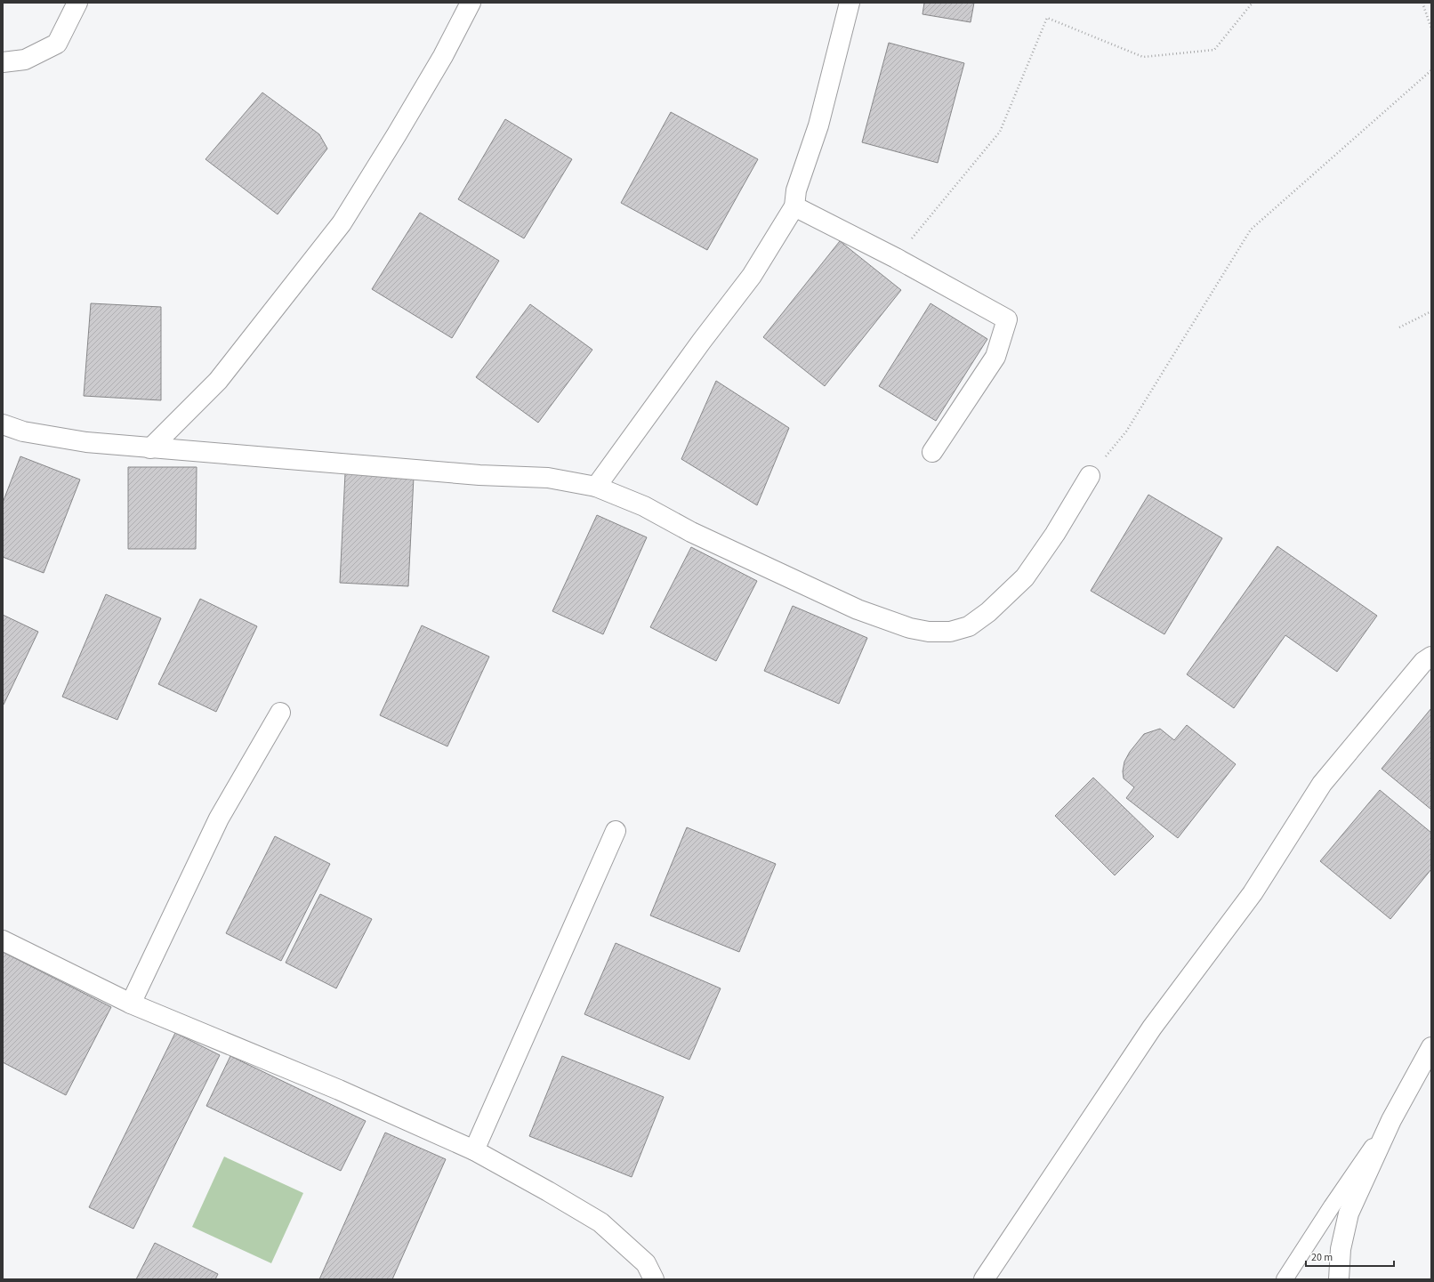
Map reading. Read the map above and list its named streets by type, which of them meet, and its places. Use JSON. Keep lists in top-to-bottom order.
{
  "scale_bar": "20 m"
}
